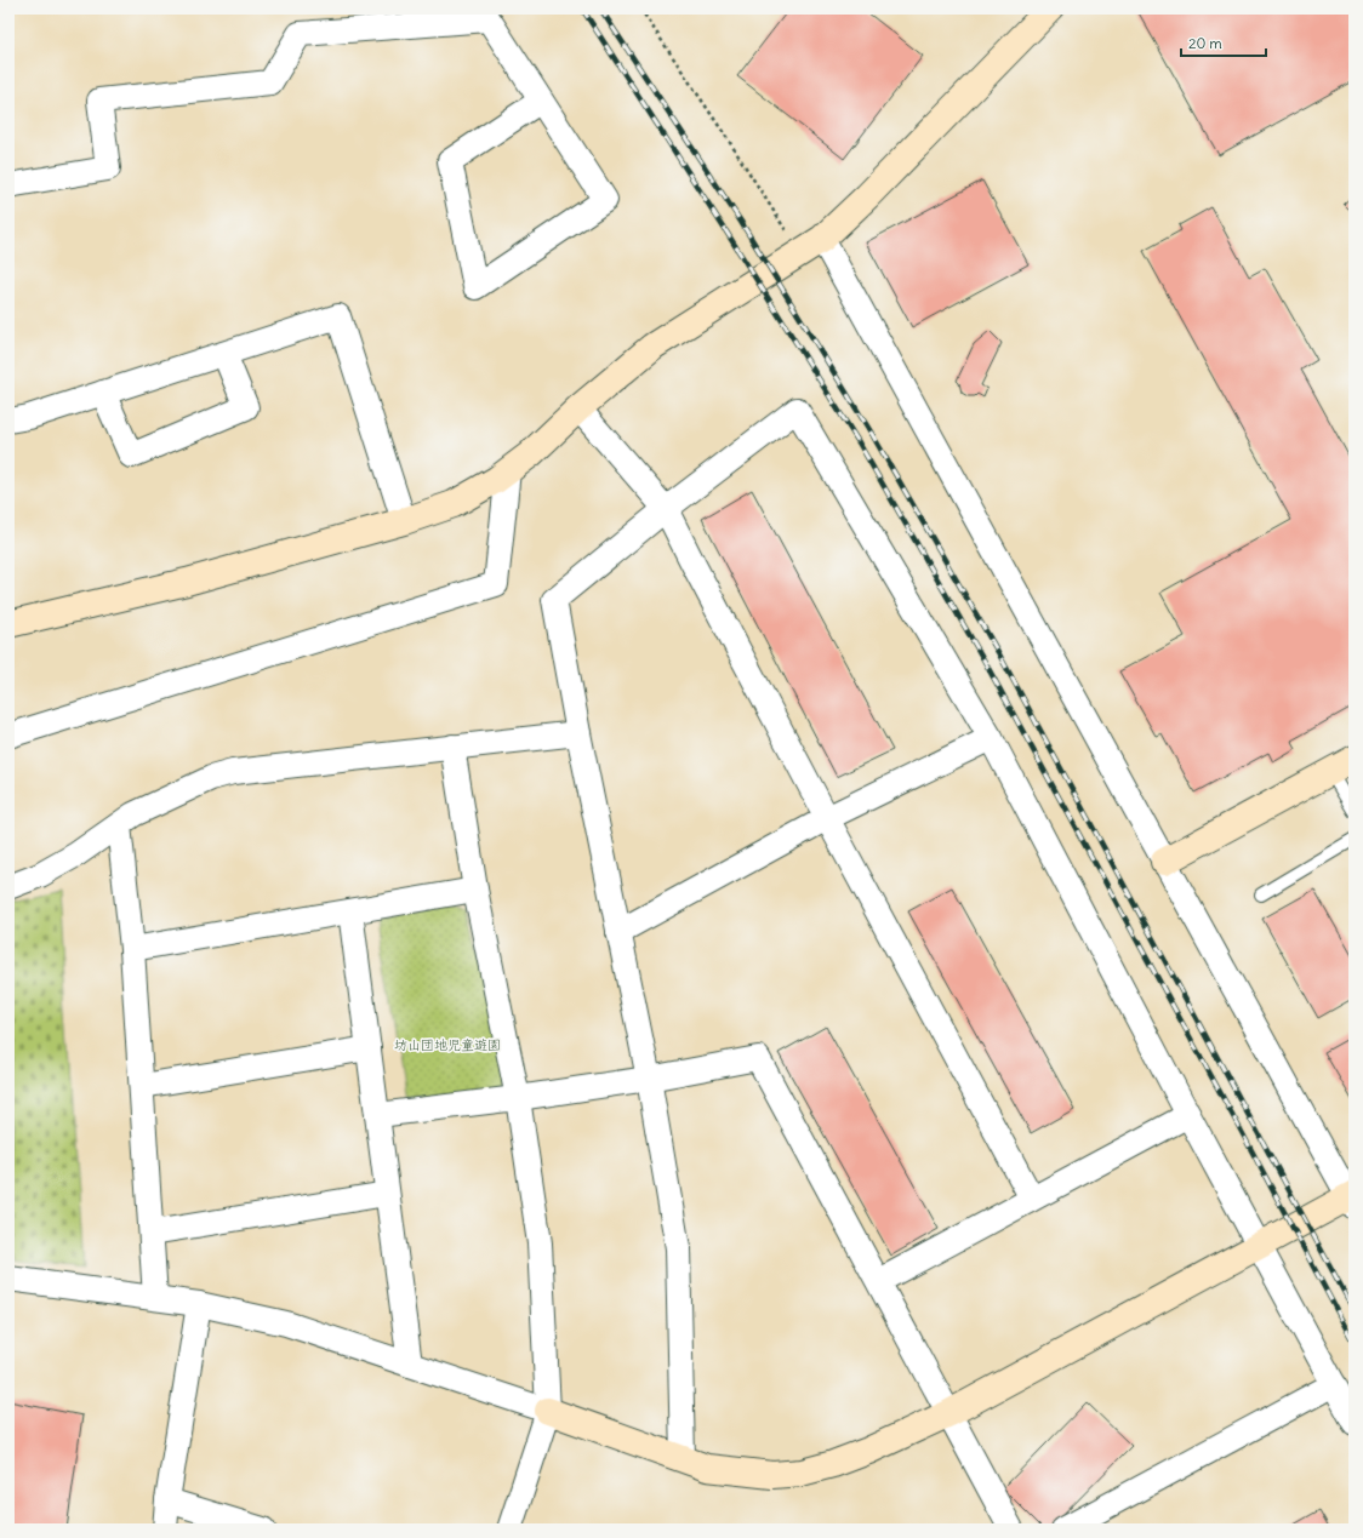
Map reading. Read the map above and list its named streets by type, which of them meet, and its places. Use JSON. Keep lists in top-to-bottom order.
{
  "parks": ["坊山団地児童遊園"],
  "scale_bar": "20 m"
}
